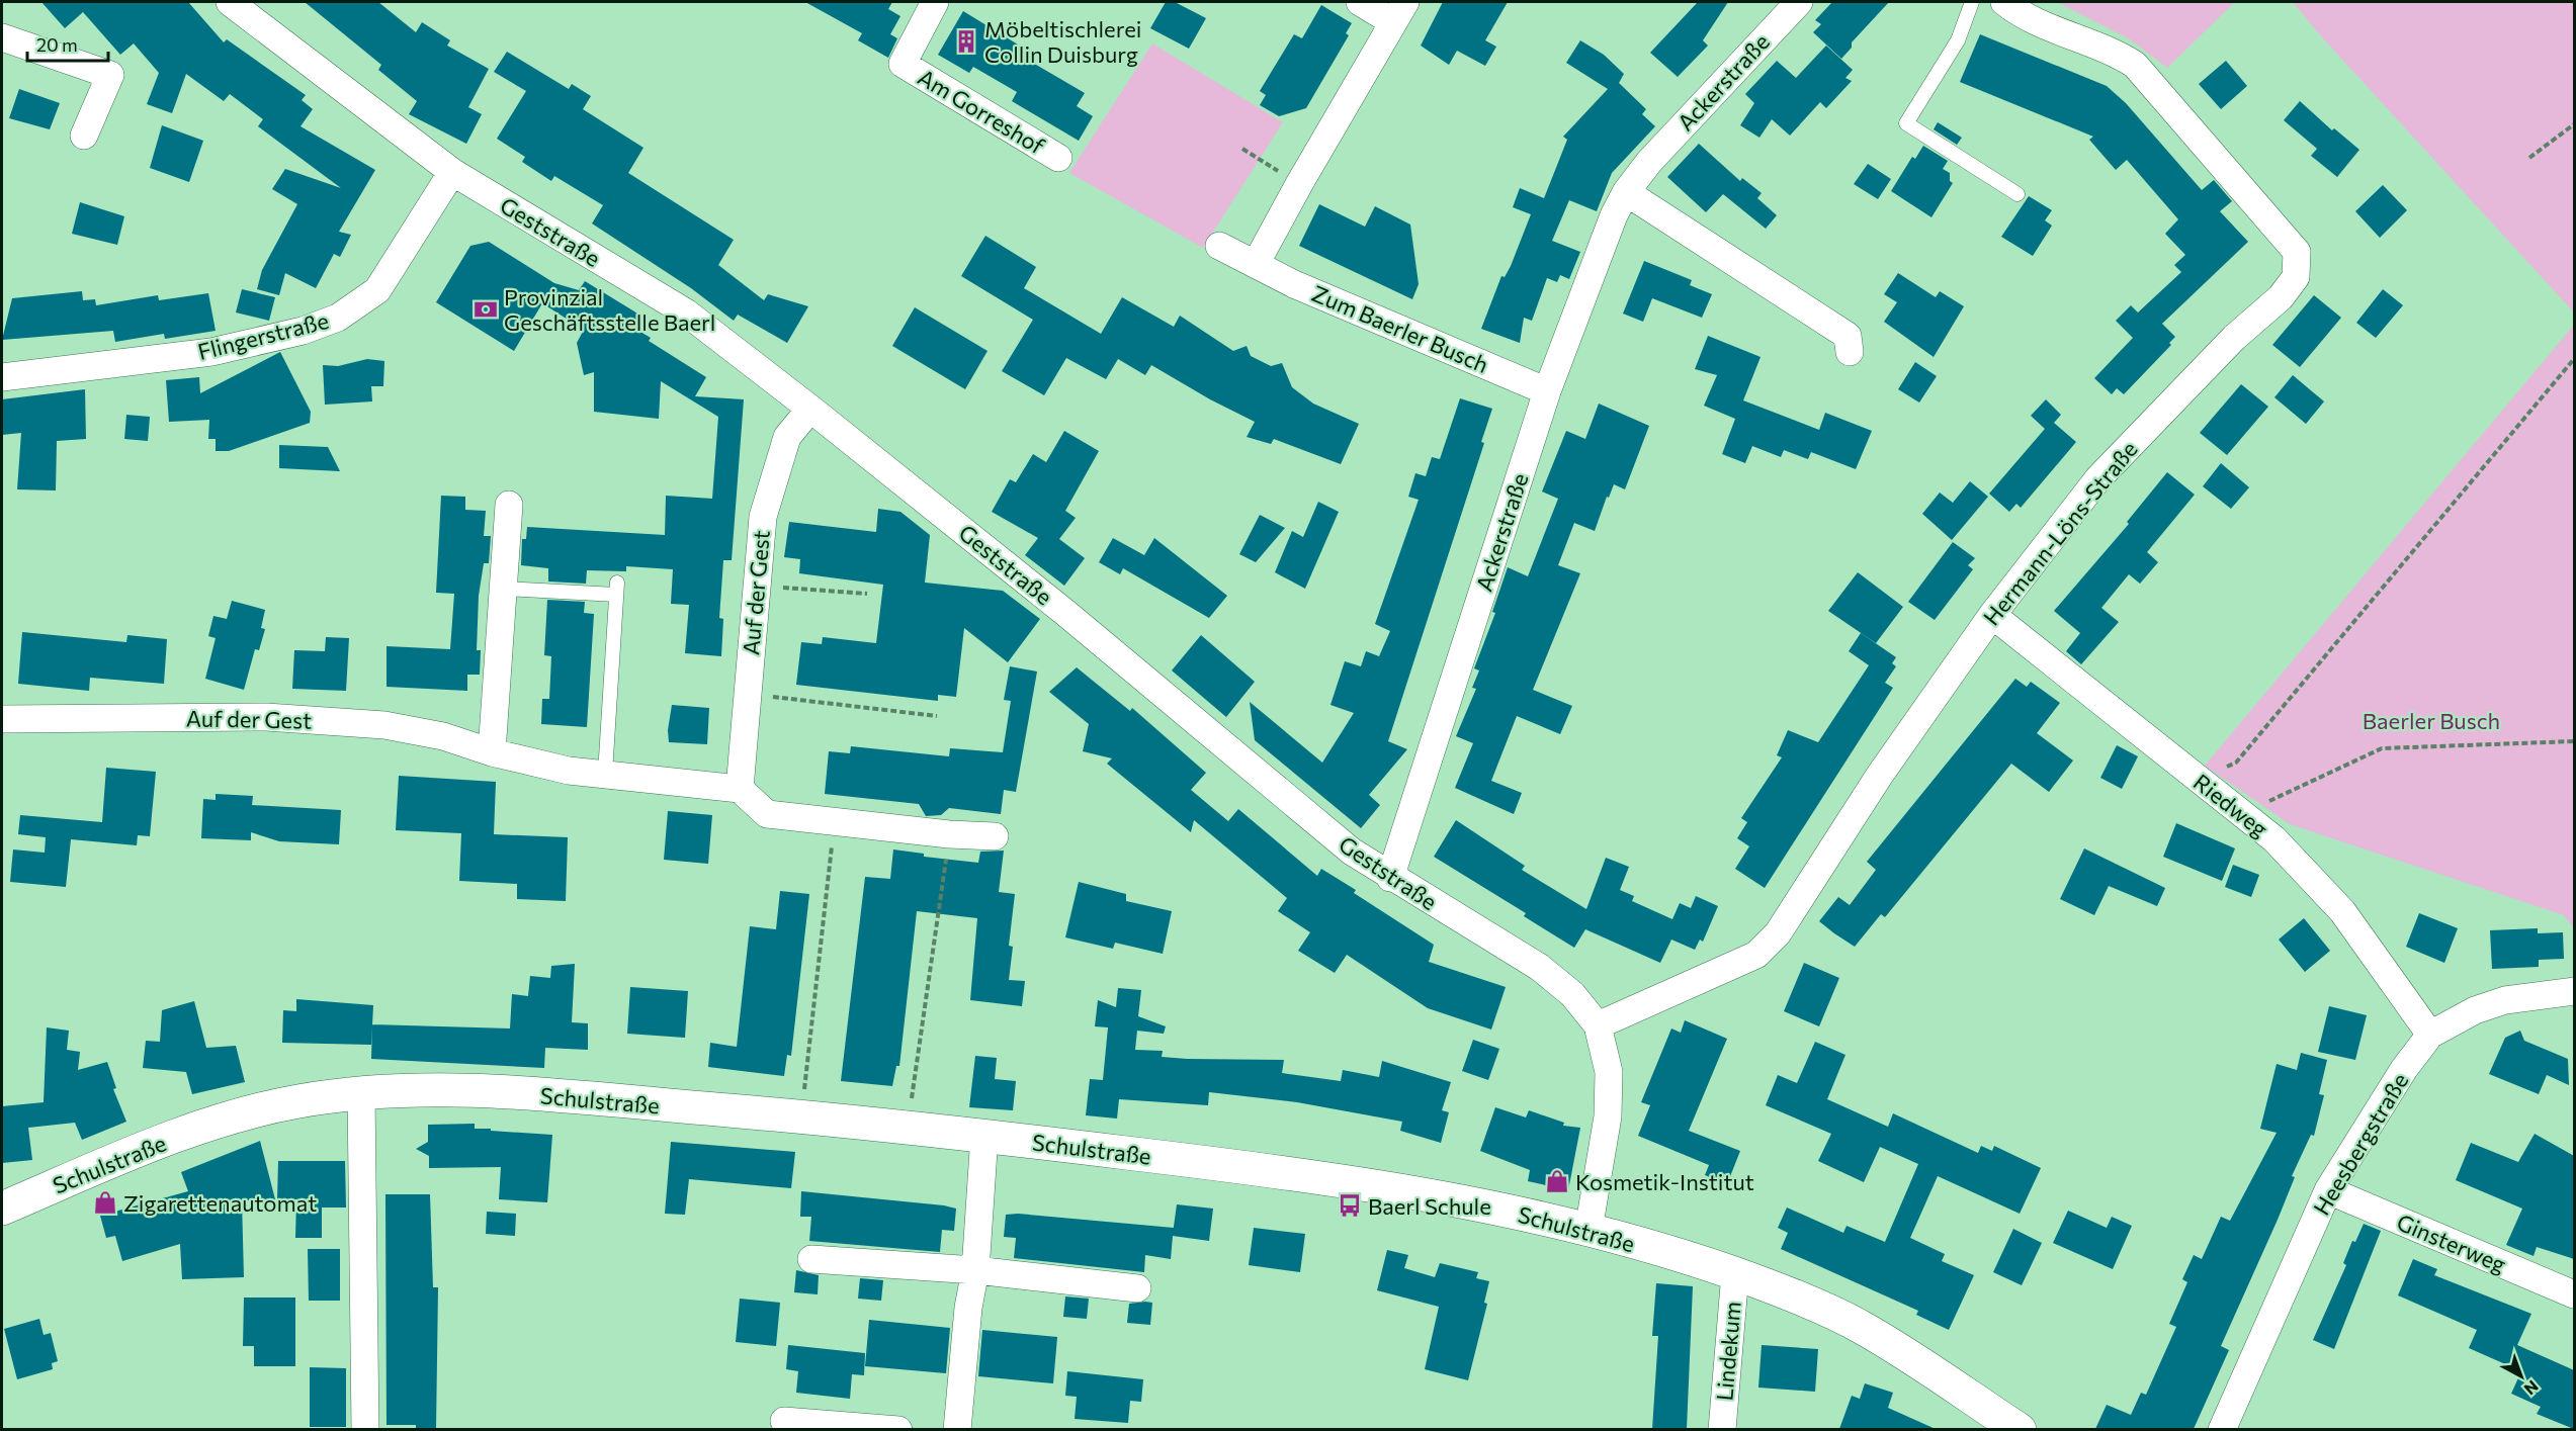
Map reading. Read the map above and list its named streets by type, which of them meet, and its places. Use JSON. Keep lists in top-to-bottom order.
{
  "streets": {
    "street": [
      "Ackerstraße",
      "Am Gorreshof",
      "Geststraße",
      "Zum Baerler Busch",
      "Flingerstraße",
      "Hermann-Löns-Straße",
      "Auf der Gest",
      "Riedweg",
      "Schulstraße",
      "Heesbergstraße",
      "Ginsterweg",
      "Lindekum"
    ]
  },
  "crossings": [
    ["Ackerstraße", "Geststraße"],
    ["Ackerstraße", "Zum Baerler Busch"],
    ["Geststraße", "Flingerstraße"],
    ["Geststraße", "Hermann-Löns-Straße"],
    ["Geststraße", "Auf der Gest"],
    ["Geststraße", "Schulstraße"],
    ["Hermann-Löns-Straße", "Riedweg"],
    ["Riedweg", "Heesbergstraße"],
    ["Schulstraße", "Lindekum"],
    ["Heesbergstraße", "Ginsterweg"]
  ],
  "parks": ["Baerler Busch"],
  "places": {
    "building": ["Möbeltischlerei Collin Duisburg"],
    "bank": ["Provinzial Geschäftsstelle Baerl"],
    "shop": ["Kosmetik-Institut", "Zigarettenautomat"],
    "bus stop": ["Baerl Schule"]
  },
  "scale_bar": "20 m",
  "north": "bottom right"
}
